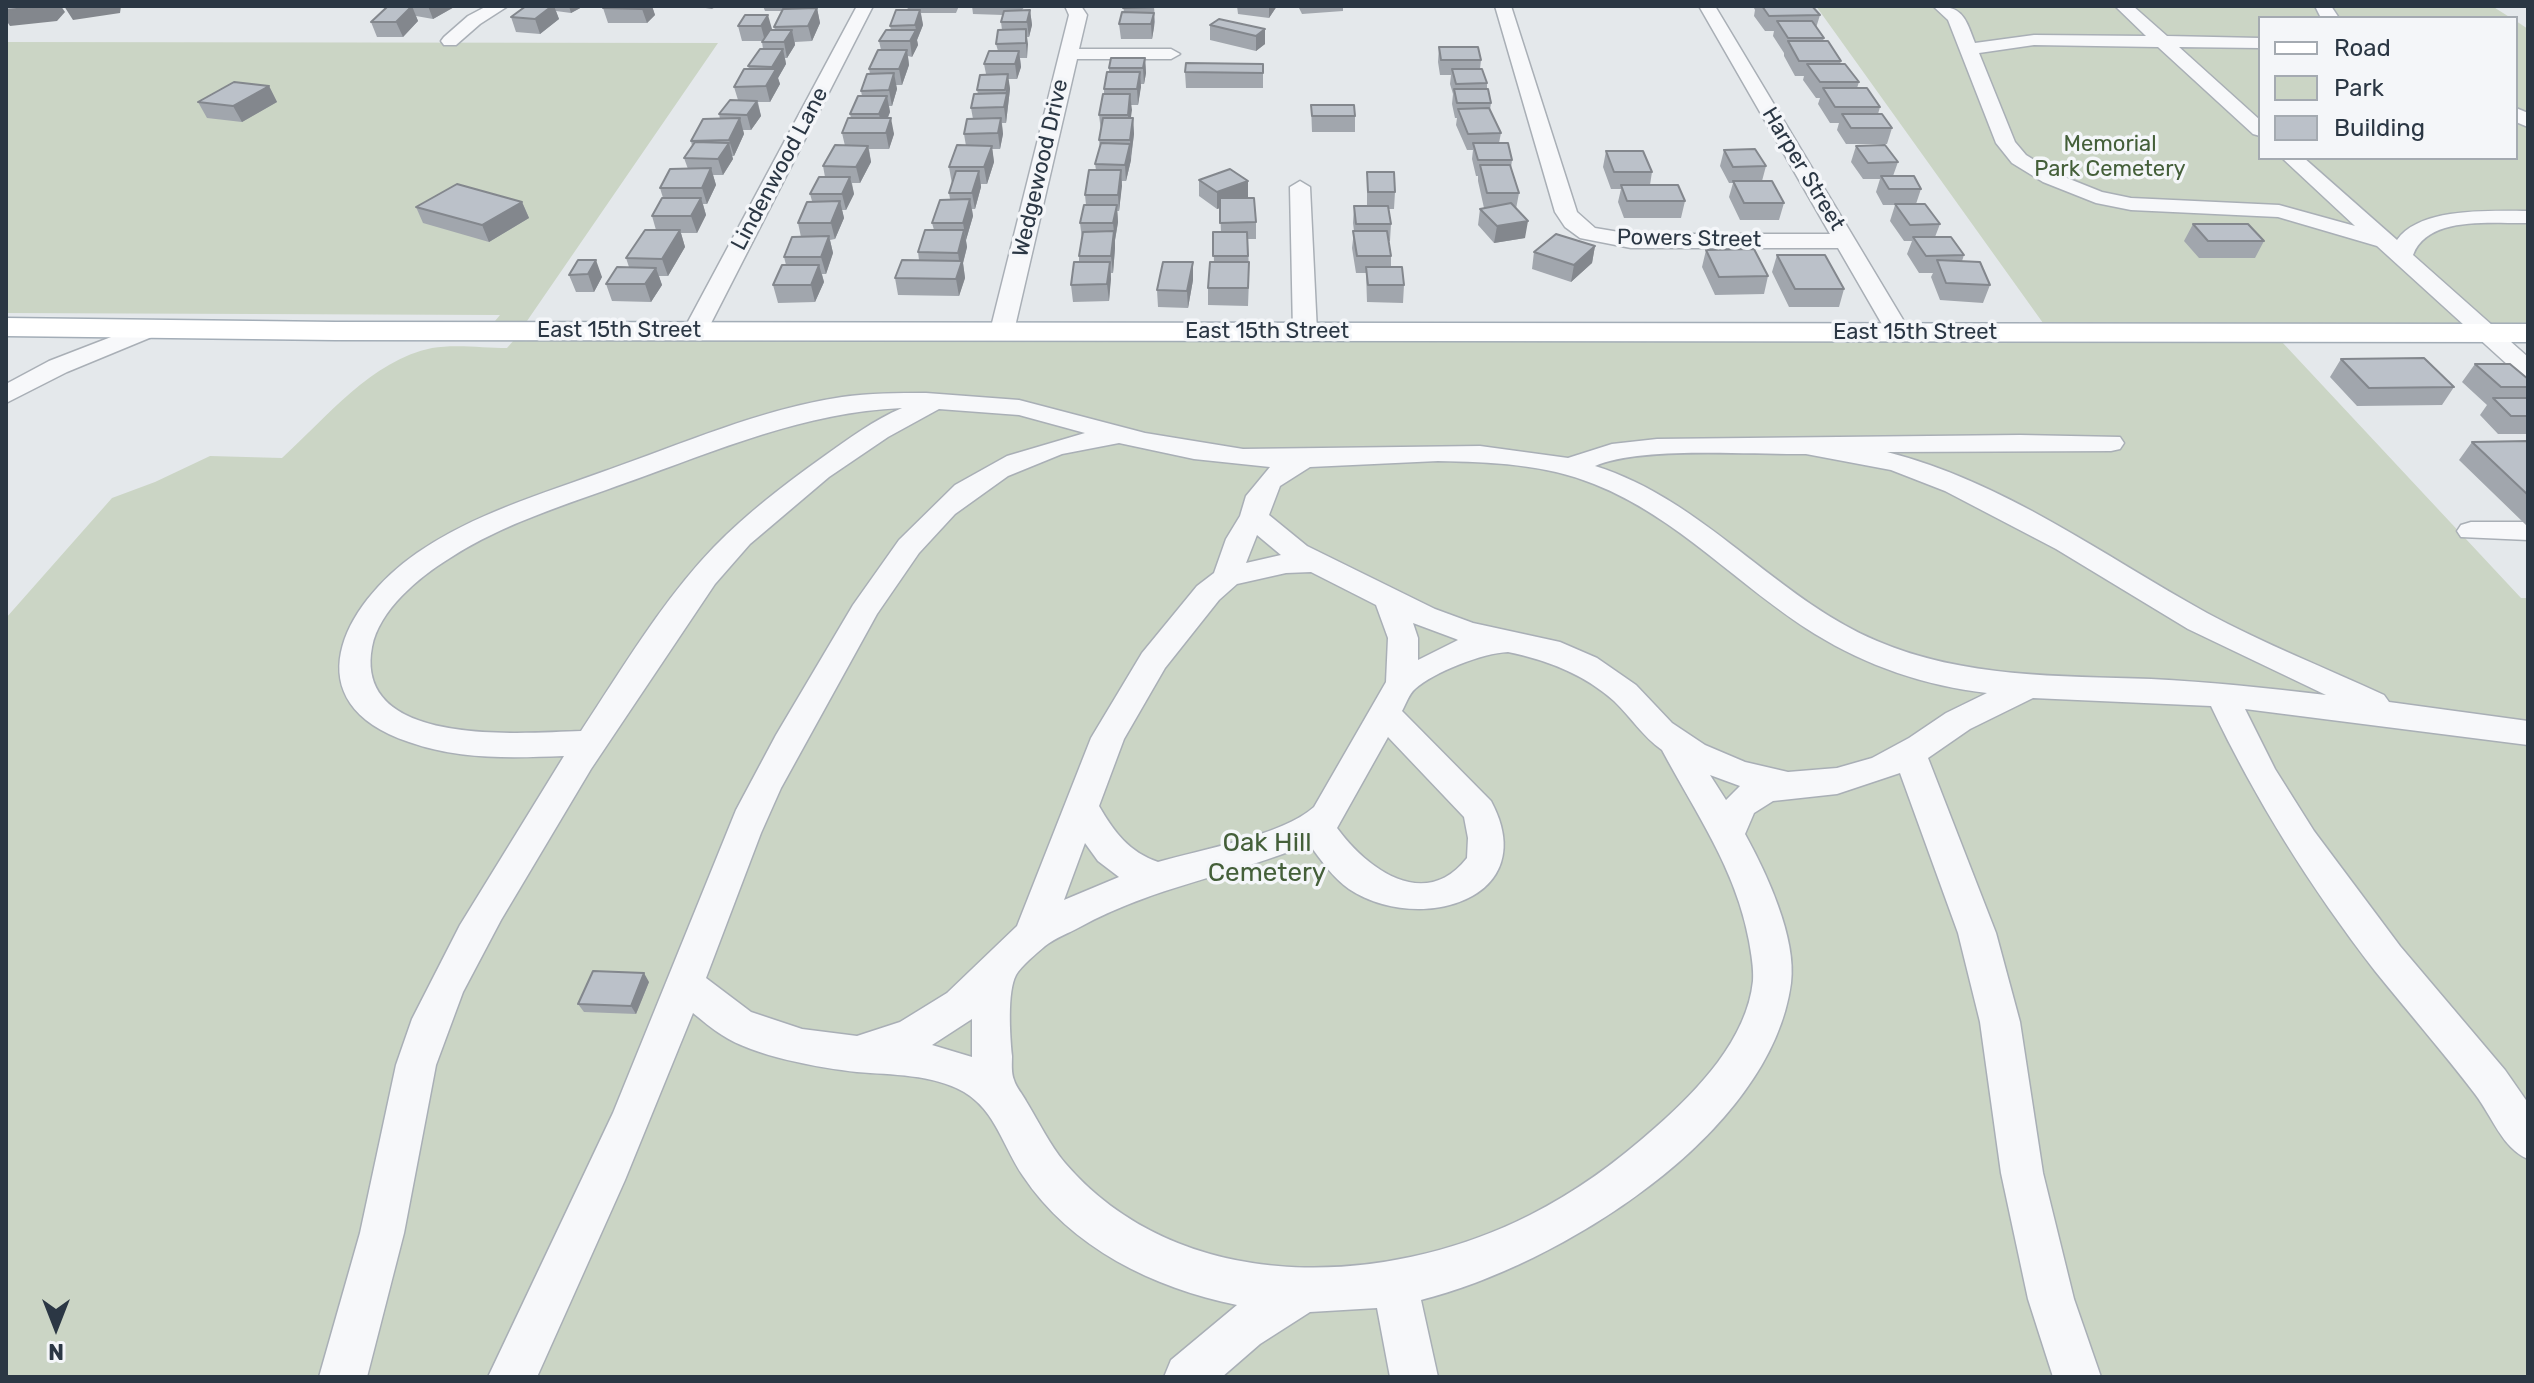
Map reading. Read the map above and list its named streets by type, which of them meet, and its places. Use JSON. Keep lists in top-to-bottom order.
{
  "streets": {
    "main road": ["East 15th Street"],
    "street": [
      "Wedgewood Drive",
      "Lindenwood Lane",
      "Harper Street",
      "Powers Street"
    ]
  },
  "crossings": [
    ["Wedgewood Drive", "East 15th Street"],
    ["Lindenwood Lane", "East 15th Street"],
    ["Harper Street", "Powers Street"],
    ["Harper Street", "East 15th Street"]
  ],
  "parks": ["Memorial Park Cemetery", "Oak Hill Cemetery"],
  "legend": ["Road", "Park", "Building"],
  "north": "bottom"
}
